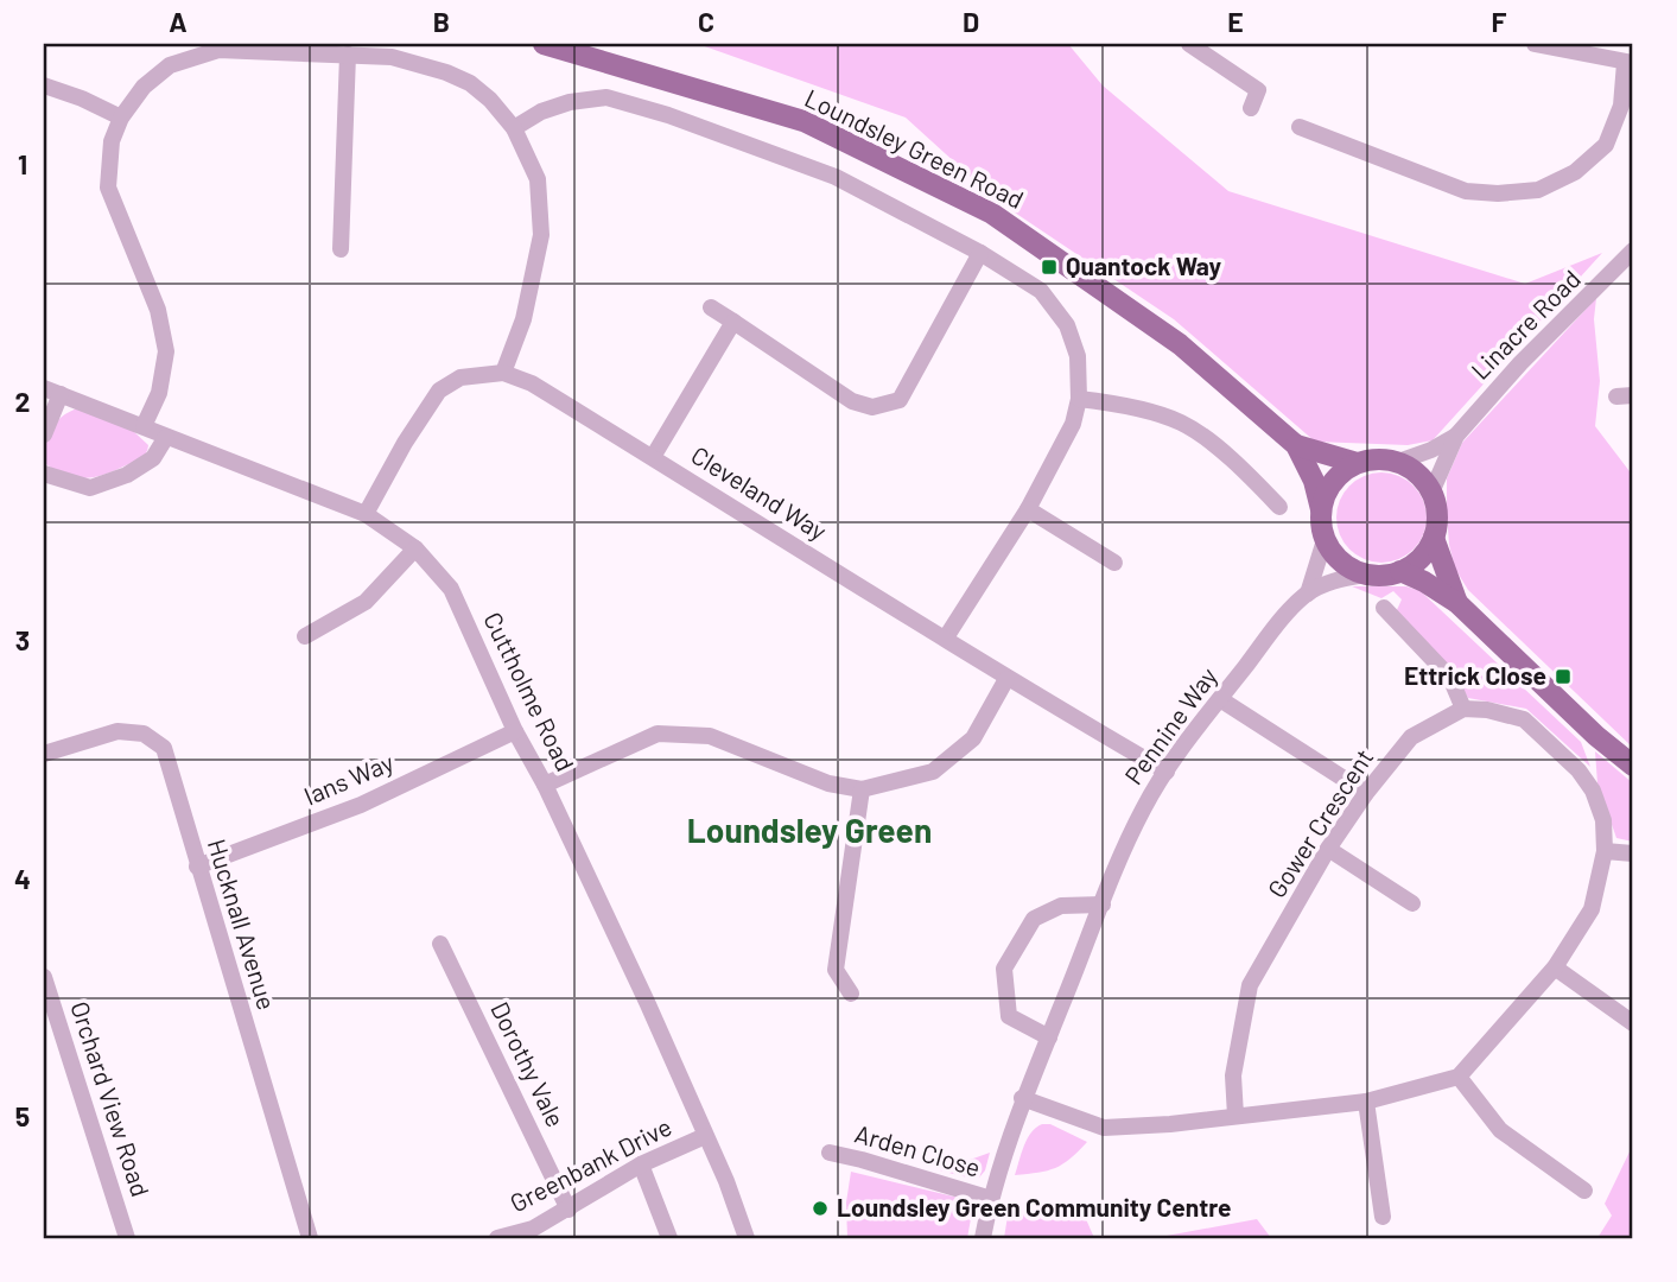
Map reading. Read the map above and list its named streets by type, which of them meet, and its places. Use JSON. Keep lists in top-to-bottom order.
{
  "streets": {
    "main road": ["Loundsley Green Road"],
    "street": [
      "Linacre Road",
      "Cleveland Way",
      "Cuttholme Road",
      "Pennine Way",
      "Ians Way",
      "Gower Crescent",
      "Hucknall Avenue",
      "Dorothy Vale",
      "Orchard View Road",
      "Arden Close",
      "Greenbank Drive"
    ]
  },
  "crossings": [
    ["Loundsley Green Road", "Linacre Road"],
    ["Loundsley Green Road", "Pennine Way"],
    ["Linacre Road", "Pennine Way"],
    ["Cleveland Way", "Pennine Way"],
    ["Cuttholme Road", "Ians Way"],
    ["Cuttholme Road", "Greenbank Drive"],
    ["Pennine Way", "Arden Close"],
    ["Ians Way", "Hucknall Avenue"],
    ["Dorothy Vale", "Greenbank Drive"]
  ],
  "districts": ["Loundsley Green"],
  "places": {
    "transit": ["Quantock Way", "Ettrick Close"],
    "other": ["Loundsley Green Community Centre"]
  },
  "grid": {
    "columns": [
      "A",
      "B",
      "C",
      "D",
      "E",
      "F"
    ],
    "rows": [
      "1",
      "2",
      "3",
      "4",
      "5"
    ]
  }
}
